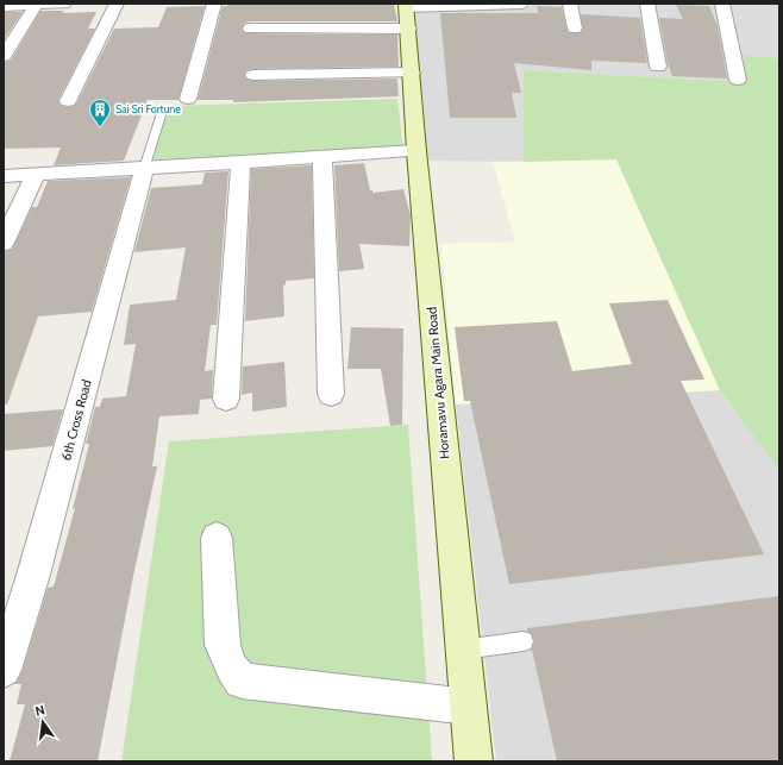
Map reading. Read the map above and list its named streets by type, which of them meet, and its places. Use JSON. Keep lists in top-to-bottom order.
{
  "streets": {
    "street": ["Horamavu Agara Main Road", "6th Cross Road"]
  },
  "places": {
    "building": ["Sai Sri Fortune"]
  },
  "north": "top"
}
